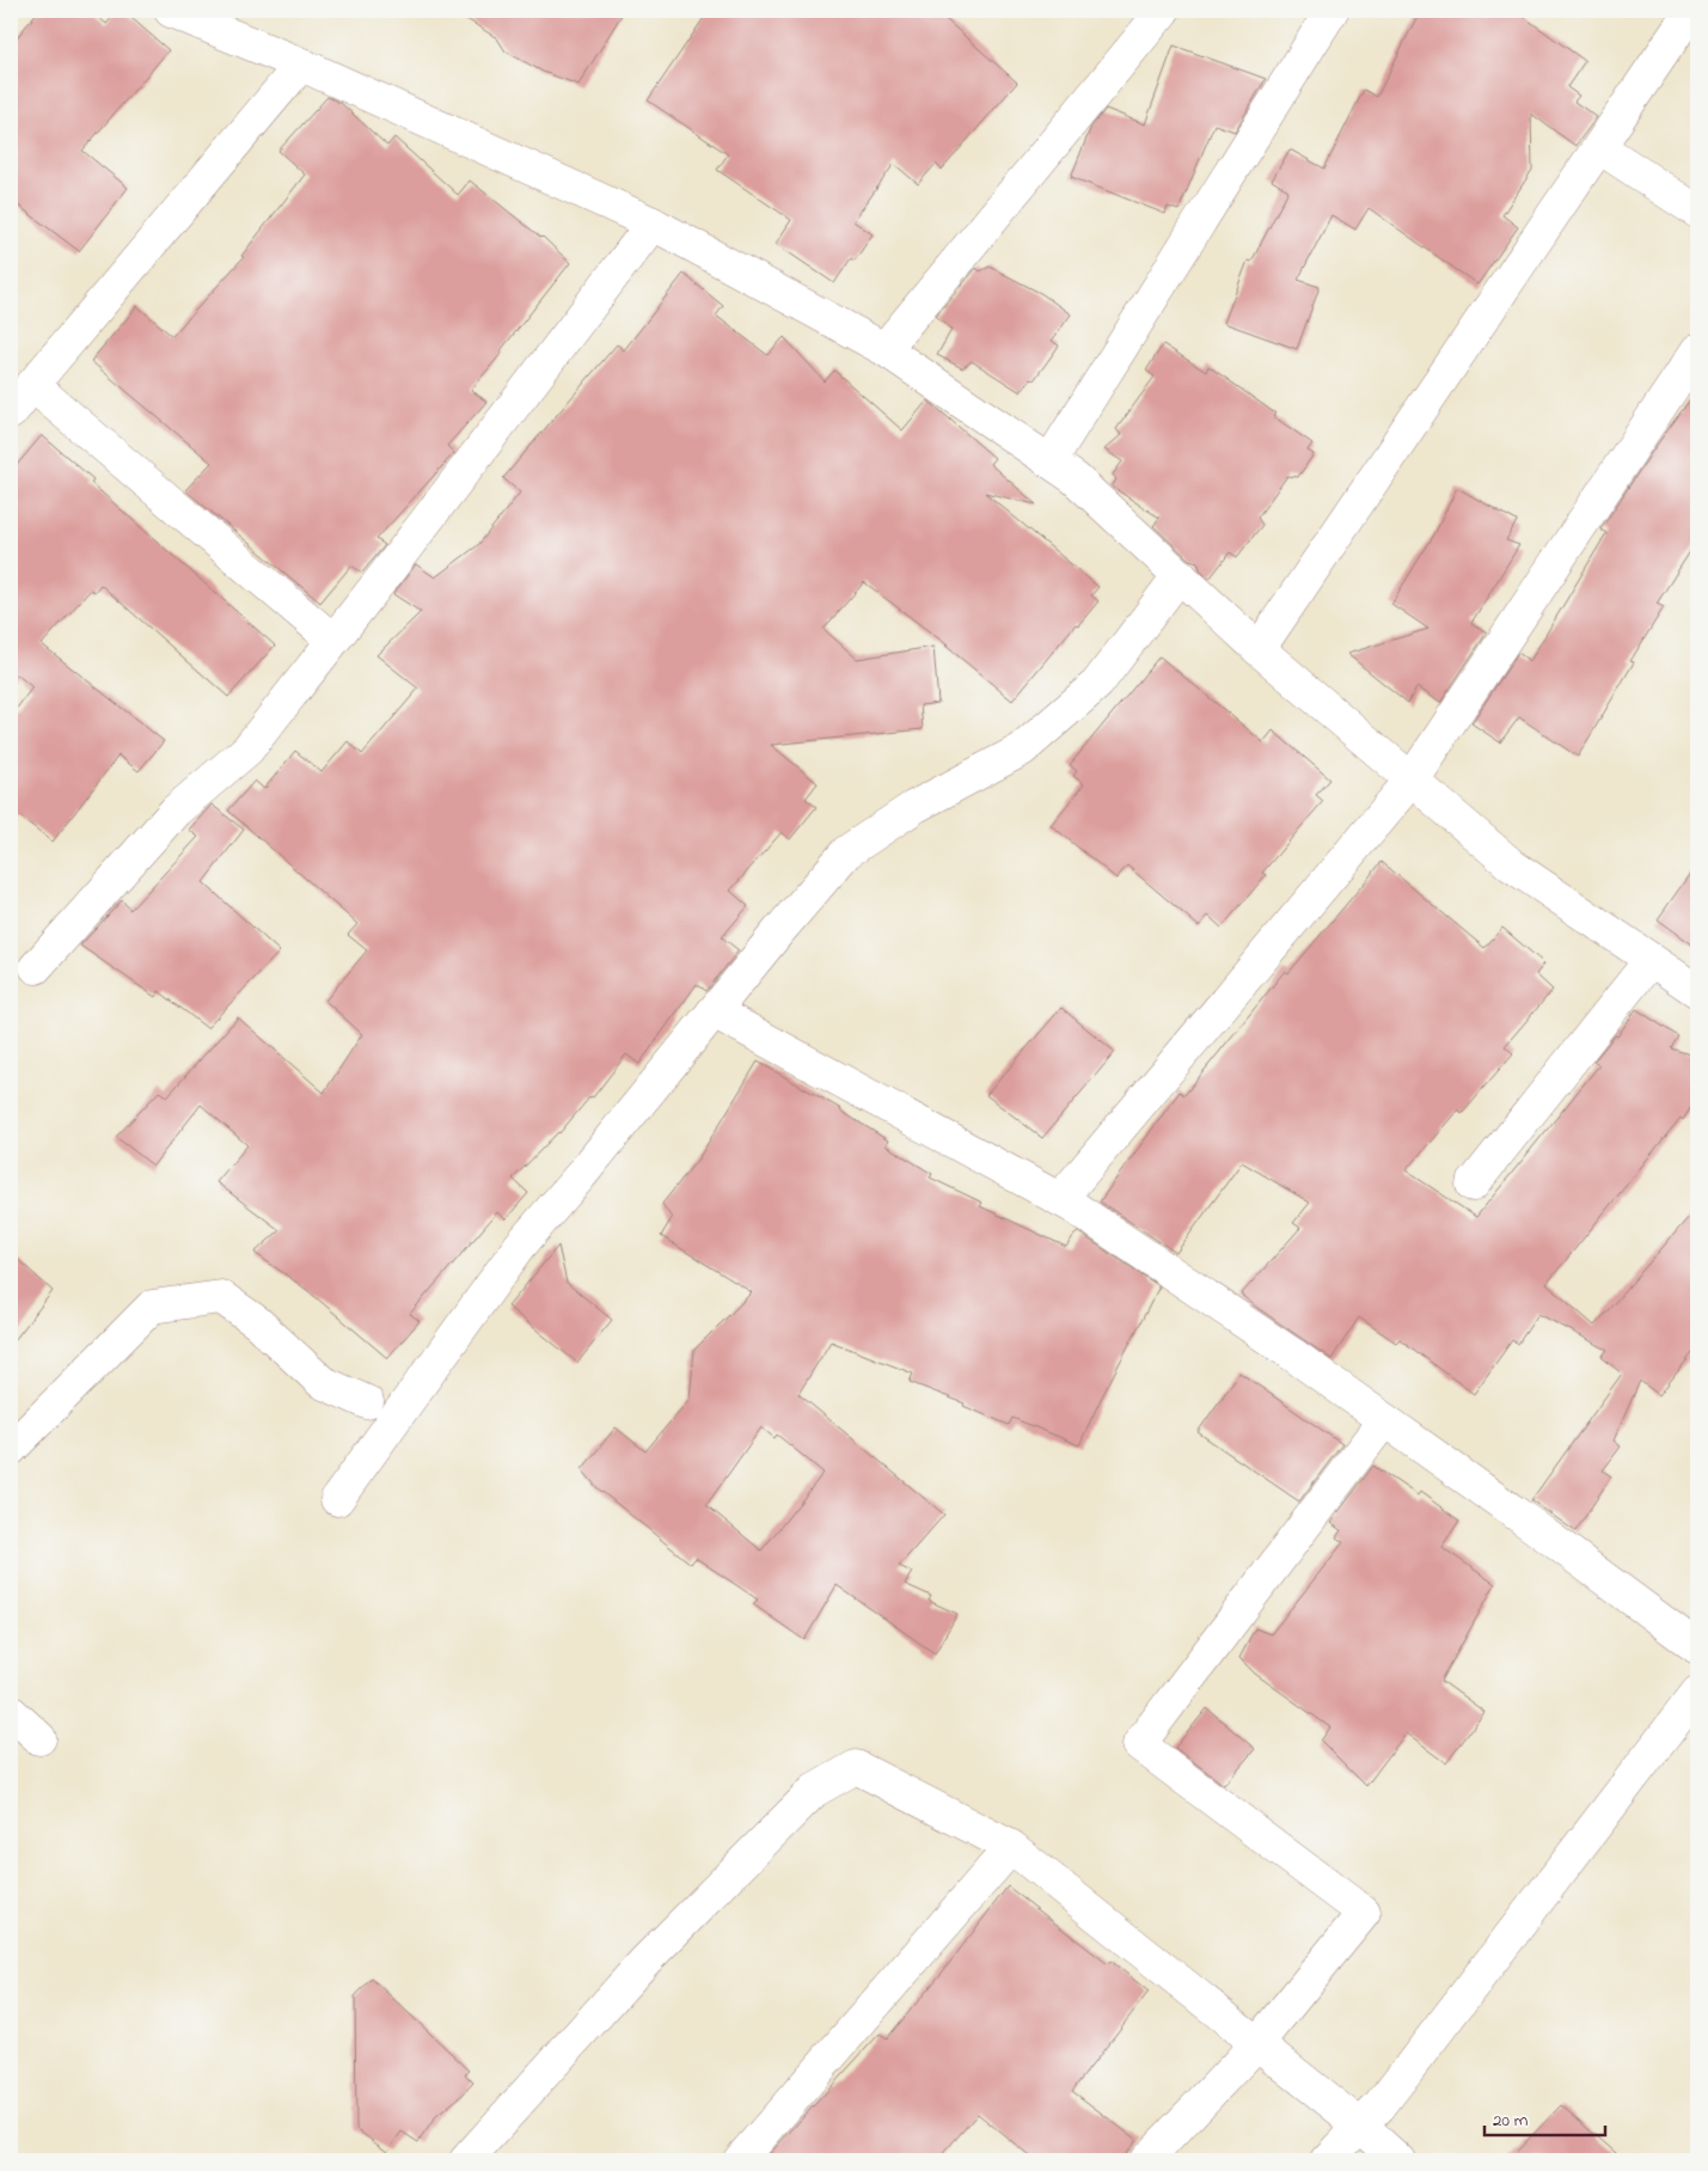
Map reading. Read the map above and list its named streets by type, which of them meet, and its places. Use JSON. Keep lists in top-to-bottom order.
{
  "scale_bar": "20 m"
}
